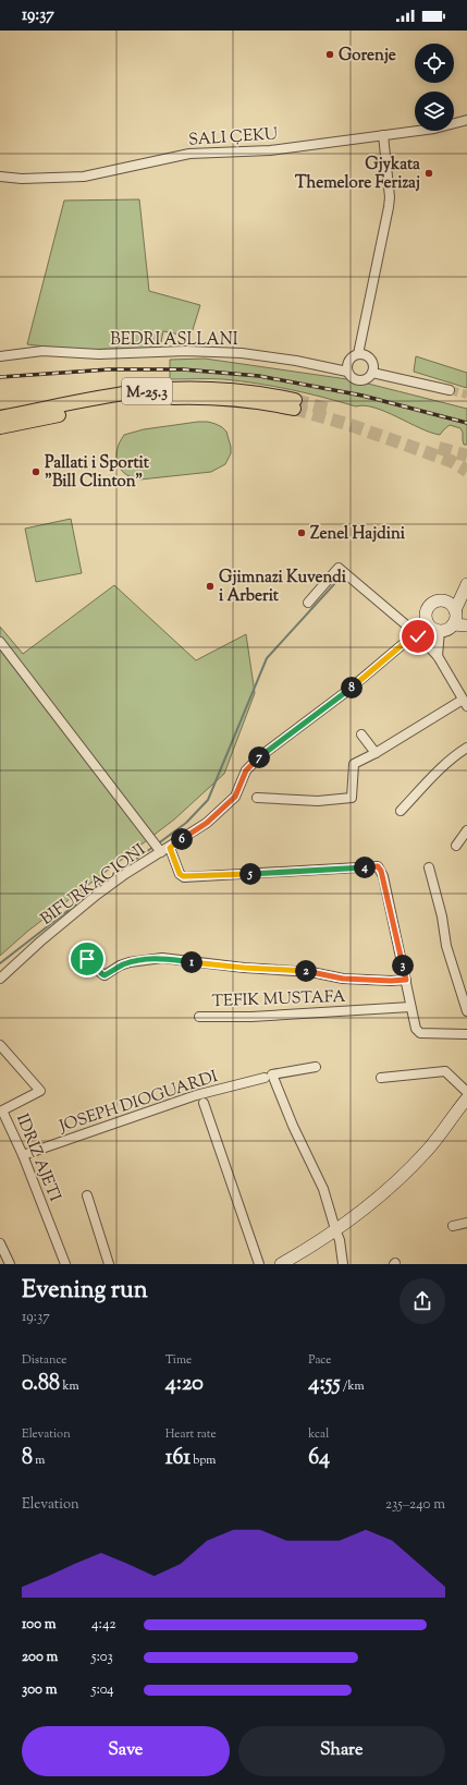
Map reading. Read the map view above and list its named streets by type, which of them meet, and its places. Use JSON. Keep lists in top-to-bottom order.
{
  "streets": {
    "main road": ["M-25.3"],
    "street": [
      "SALI ÇEKU",
      "BEDRI ASLLANI",
      "BIFURKACIONI",
      "TEFIK MUSTAFA",
      "JOSEPH DIOGUARDI",
      "IDRIZ AJETI"
    ]
  },
  "crossings": [
    ["JOSEPH DIOGUARDI", "IDRIZ AJETI"]
  ],
  "places": [
    "Gorenje",
    "Gjykata Themelore Ferizaj",
    "Pallati i Sportit \"Bill Clinton\"",
    "Zenel Hajdini",
    "Gjimnazi Kuvendi i Arberit"
  ],
  "page": {
    "status": "19:37",
    "pins": [
      "8",
      "7",
      "6",
      "4",
      "5",
      "1",
      "3",
      "2"
    ],
    "heading": ["Evening run", "19:37"],
    "stats": [
      ["Distance", "0.88 km"],
      ["Time", "4:20"],
      ["Pace", "4:55 /km"],
      ["Elevation", "8 m"],
      ["Heart rate", "161 bpm"],
      ["kcal", "64"]
    ],
    "chart": ["Elevation", "235–240 m"],
    "list": [
      {
        "name": "100 m",
        "note": "4:42"
      },
      {
        "name": "200 m",
        "note": "5:03"
      },
      {
        "name": "300 m",
        "note": "5:04"
      }
    ],
    "buttons": ["Save", "Share"]
  }
}
